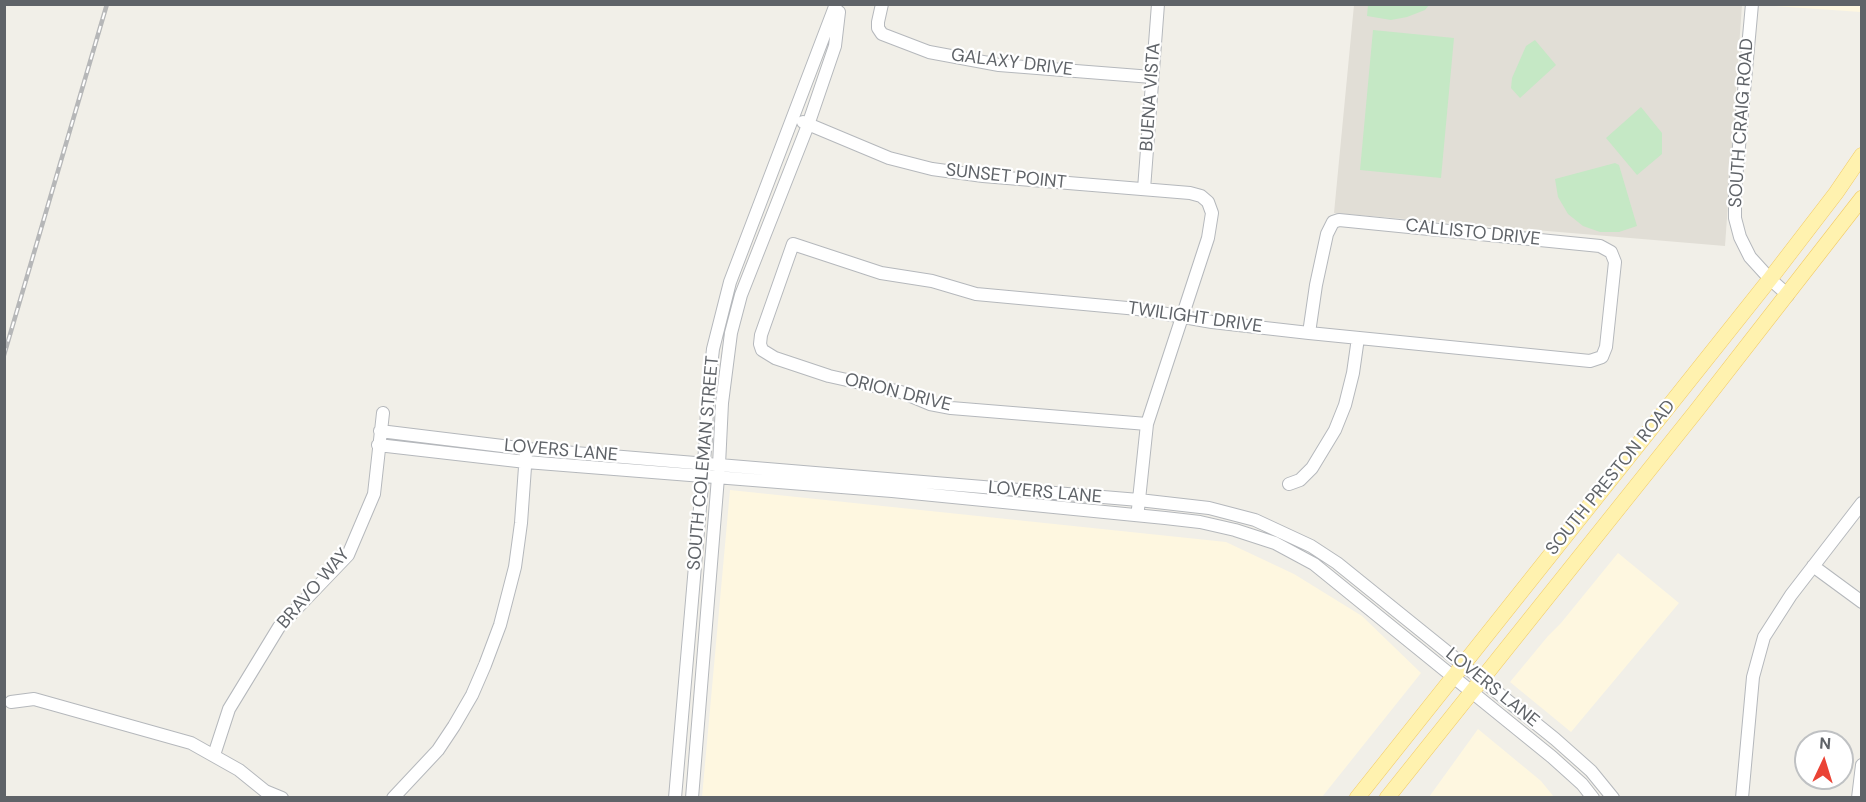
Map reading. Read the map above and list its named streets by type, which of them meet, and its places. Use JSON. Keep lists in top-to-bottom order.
{
  "streets": {
    "main road": ["SOUTH PRESTON ROAD"],
    "street": [
      "GALAXY DRIVE",
      "BUENA VISTA",
      "SOUTH CRAIG ROAD",
      "SUNSET POINT",
      "CALLISTO DRIVE",
      "TWILIGHT DRIVE",
      "ORION DRIVE",
      "LOVERS LANE",
      "SOUTH COLEMAN STREET",
      "BRAVO WAY"
    ]
  },
  "crossings": [
    ["GALAXY DRIVE", "BUENA VISTA"],
    ["BUENA VISTA", "SUNSET POINT"],
    ["SOUTH CRAIG ROAD", "SOUTH PRESTON ROAD"],
    ["SUNSET POINT", "TWILIGHT DRIVE"],
    ["SUNSET POINT", "SOUTH COLEMAN STREET"],
    ["CALLISTO DRIVE", "TWILIGHT DRIVE"],
    ["TWILIGHT DRIVE", "ORION DRIVE"],
    ["LOVERS LANE", "SOUTH COLEMAN STREET"],
    ["LOVERS LANE", "SOUTH PRESTON ROAD"],
    ["LOVERS LANE", "BRAVO WAY"]
  ],
  "north": "top"
}
